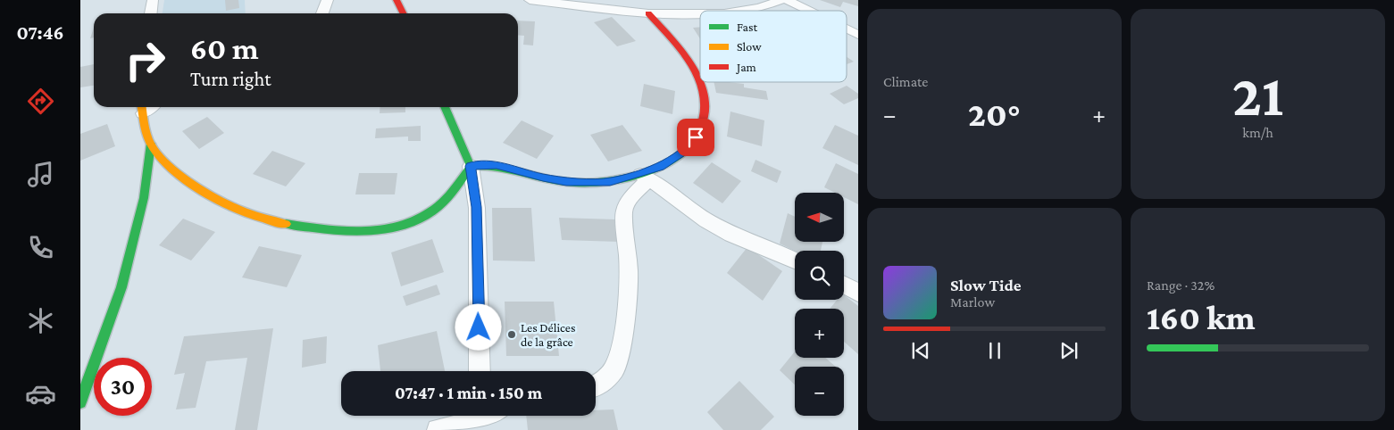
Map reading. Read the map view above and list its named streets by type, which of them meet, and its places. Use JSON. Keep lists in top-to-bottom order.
{
  "places": ["Les Délices de la grâce"],
  "legend": ["Fast", "Slow", "Jam"],
  "north": "left",
  "page": {
    "tabs": "07:46",
    "tile": [
      "Climate",
      ["21", "km/h"],
      ["Range · 32%", "160 km"]
    ],
    "turn": ["60 m", "Turn right"],
    "heat": ["−", "20°", "+"],
    "map_buttons": ["+", "−"],
    "song": ["Slow Tide", "Marlow"],
    "limit": "30",
    "trip": "07:47 · 1 min · 150 m"
  }
}
